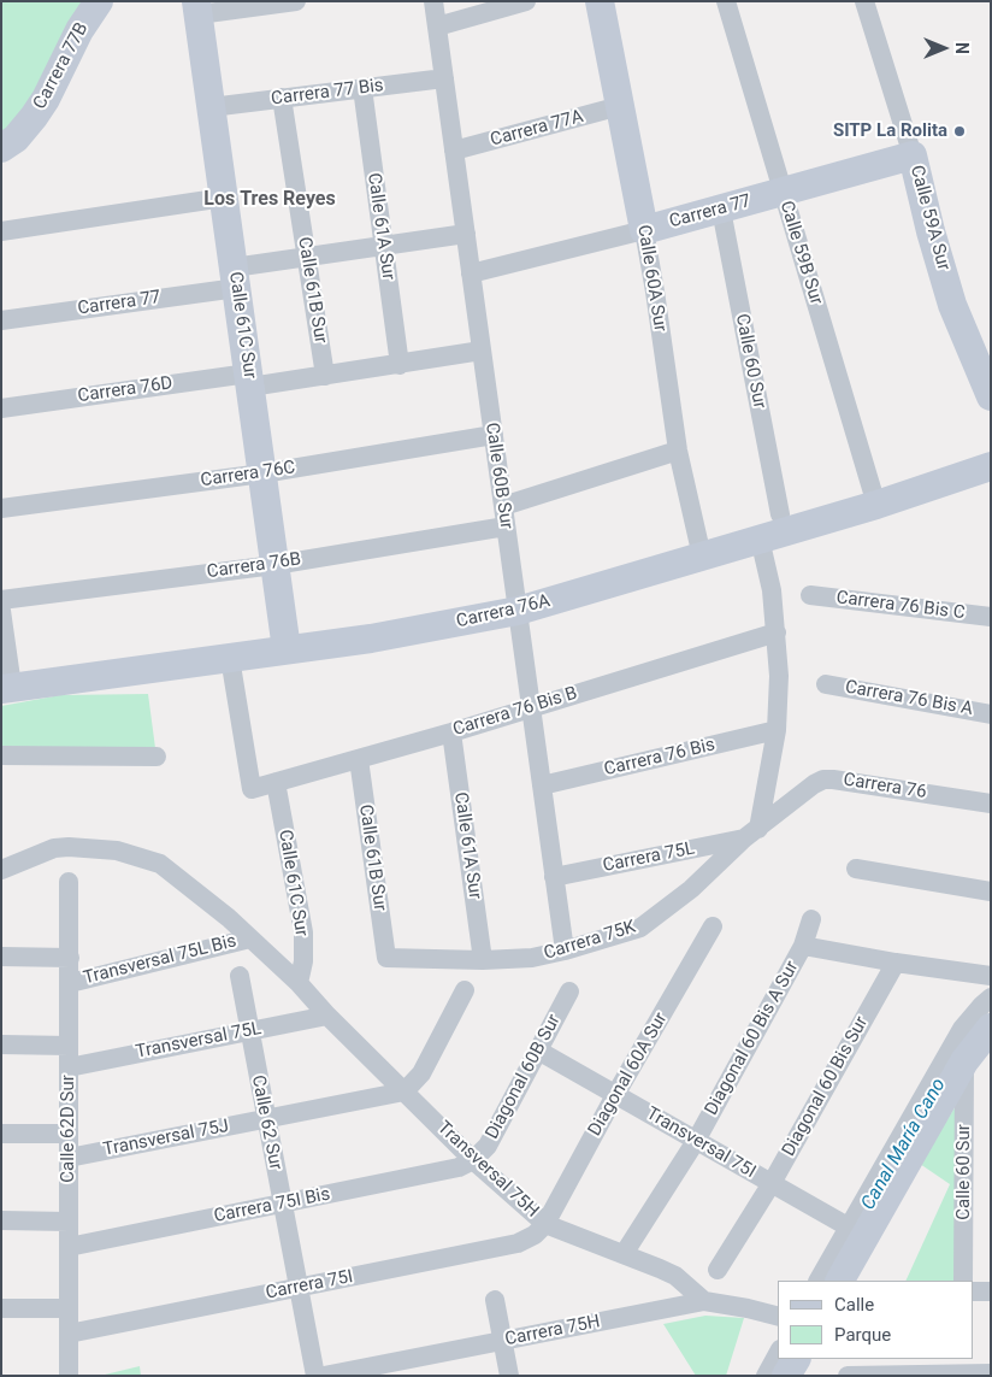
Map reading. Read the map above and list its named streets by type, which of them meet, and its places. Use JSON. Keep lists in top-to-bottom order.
{
  "streets": {
    "street": [
      "Carrera 77B",
      "Carrera 77 Bis",
      "Carrera 77A",
      "Carrera 77",
      "Calle 59A Sur",
      "Calle 61A Sur",
      "Calle 59B Sur",
      "Calle 60A Sur",
      "Calle 61B Sur",
      "Calle 61C Sur",
      "Calle 60 Sur",
      "Carrera 76D",
      "Carrera 76C",
      "Calle 60B Sur",
      "Carrera 76B",
      "Carrera 76 Bis C",
      "Carrera 76A",
      "Carrera 76 Bis A",
      "Carrera 76 Bis B",
      "Carrera 76 Bis",
      "Carrera 76",
      "Carrera 75L",
      "Carrera 75K",
      "Transversal 75L Bis",
      "Diagonal 60 Bis A Sur",
      "Transversal 75L",
      "Diagonal 60A Sur",
      "Diagonal 60B Sur",
      "Diagonal 60 Bis Sur",
      "Calle 62 Sur",
      "Calle 62D Sur",
      "Transversal 75J",
      "Transversal 75I",
      "Transversal 75H",
      "Carrera 75I Bis",
      "Carrera 75I",
      "Carrera 75H"
    ]
  },
  "crossings": [
    ["Carrera 77 Bis", "Calle 61A Sur"],
    ["Carrera 77 Bis", "Calle 61B Sur"],
    ["Carrera 77 Bis", "Calle 61C Sur"],
    ["Carrera 77 Bis", "Calle 60B Sur"],
    ["Carrera 77A", "Calle 60A Sur"],
    ["Carrera 77A", "Calle 60B Sur"],
    ["Carrera 77", "Calle 59A Sur"],
    ["Carrera 77", "Calle 61A Sur"],
    ["Carrera 77", "Calle 59B Sur"],
    ["Carrera 77", "Calle 60A Sur"],
    ["Carrera 77", "Calle 61B Sur"],
    ["Carrera 77", "Calle 61C Sur"],
    ["Carrera 77", "Calle 60 Sur"],
    ["Carrera 77", "Calle 60B Sur"],
    ["Calle 61A Sur", "Carrera 76D"],
    ["Calle 61A Sur", "Carrera 76 Bis B"],
    ["Calle 61A Sur", "Carrera 75K"],
    ["Calle 59B Sur", "Carrera 76A"],
    ["Calle 60A Sur", "Carrera 76A"],
    ["Calle 61B Sur", "Carrera 76D"],
    ["Calle 61B Sur", "Carrera 76 Bis B"],
    ["Calle 61B Sur", "Carrera 75K"],
    ["Calle 61C Sur", "Carrera 76D"],
    ["Calle 61C Sur", "Carrera 76C"],
    ["Calle 61C Sur", "Carrera 76B"],
    ["Calle 61C Sur", "Carrera 76A"],
    ["Calle 61C Sur", "Carrera 76 Bis B"],
    ["Carrera 76D", "Calle 60B Sur"],
    ["Carrera 76C", "Calle 60B Sur"],
    ["Calle 60B Sur", "Carrera 76B"],
    ["Calle 60B Sur", "Carrera 76A"],
    ["Calle 60B Sur", "Carrera 76 Bis B"],
    ["Calle 60B Sur", "Carrera 76 Bis"],
    ["Calle 60B Sur", "Carrera 75L"],
    ["Calle 60B Sur", "Carrera 75K"],
    ["Carrera 76A", "Carrera 76 Bis B"],
    ["Carrera 76", "Carrera 75L"],
    ["Carrera 76", "Carrera 75K"],
    ["Carrera 75L", "Carrera 75K"],
    ["Transversal 75L Bis", "Calle 62D Sur"],
    ["Diagonal 60 Bis A Sur", "Transversal 75I"],
    ["Diagonal 60 Bis A Sur", "Transversal 75H"],
    ["Transversal 75L", "Calle 62 Sur"],
    ["Transversal 75L", "Calle 62D Sur"],
    ["Transversal 75L", "Transversal 75H"],
    ["Diagonal 60A Sur", "Transversal 75I"],
    ["Diagonal 60A Sur", "Transversal 75H"],
    ["Diagonal 60A Sur", "Carrera 75I"],
    ["Diagonal 60B Sur", "Transversal 75I"],
    ["Diagonal 60B Sur", "Transversal 75H"],
    ["Diagonal 60B Sur", "Carrera 75I Bis"],
    ["Diagonal 60 Bis Sur", "Transversal 75I"],
    ["Calle 62 Sur", "Transversal 75J"],
    ["Calle 62 Sur", "Carrera 75I Bis"],
    ["Calle 62 Sur", "Carrera 75I"],
    ["Calle 62D Sur", "Transversal 75J"],
    ["Calle 62D Sur", "Carrera 75I Bis"],
    ["Calle 62D Sur", "Carrera 75I"],
    ["Transversal 75J", "Transversal 75H"],
    ["Transversal 75H", "Carrera 75I Bis"],
    ["Transversal 75H", "Carrera 75I"],
    ["Transversal 75H", "Carrera 75H"]
  ],
  "districts": ["Los Tres Reyes"],
  "water": ["Canal María Cano"],
  "places": ["SITP La Rolita"],
  "legend": ["Calle", "Parque"],
  "north": "right"
}
